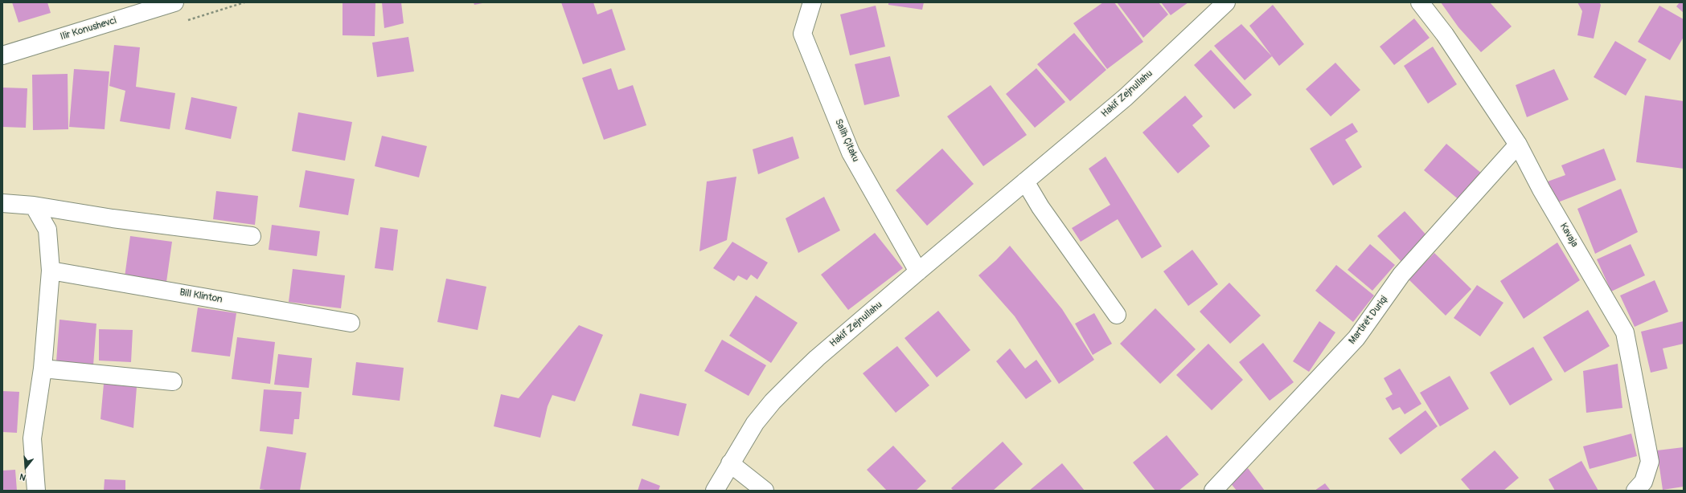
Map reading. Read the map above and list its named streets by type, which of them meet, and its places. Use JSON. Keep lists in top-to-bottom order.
{
  "streets": {
    "street": [
      "Ilir Konushevci",
      "Hakif Zejnullahu",
      "Salih Çitaku",
      "Kavaja",
      "Bill Klinton",
      "Martirët Duriqi"
    ]
  },
  "crossings": [
    ["Hakif Zejnullahu", "Salih Çitaku"],
    ["Kavaja", "Martirët Duriqi"]
  ],
  "north": "bottom"
}
